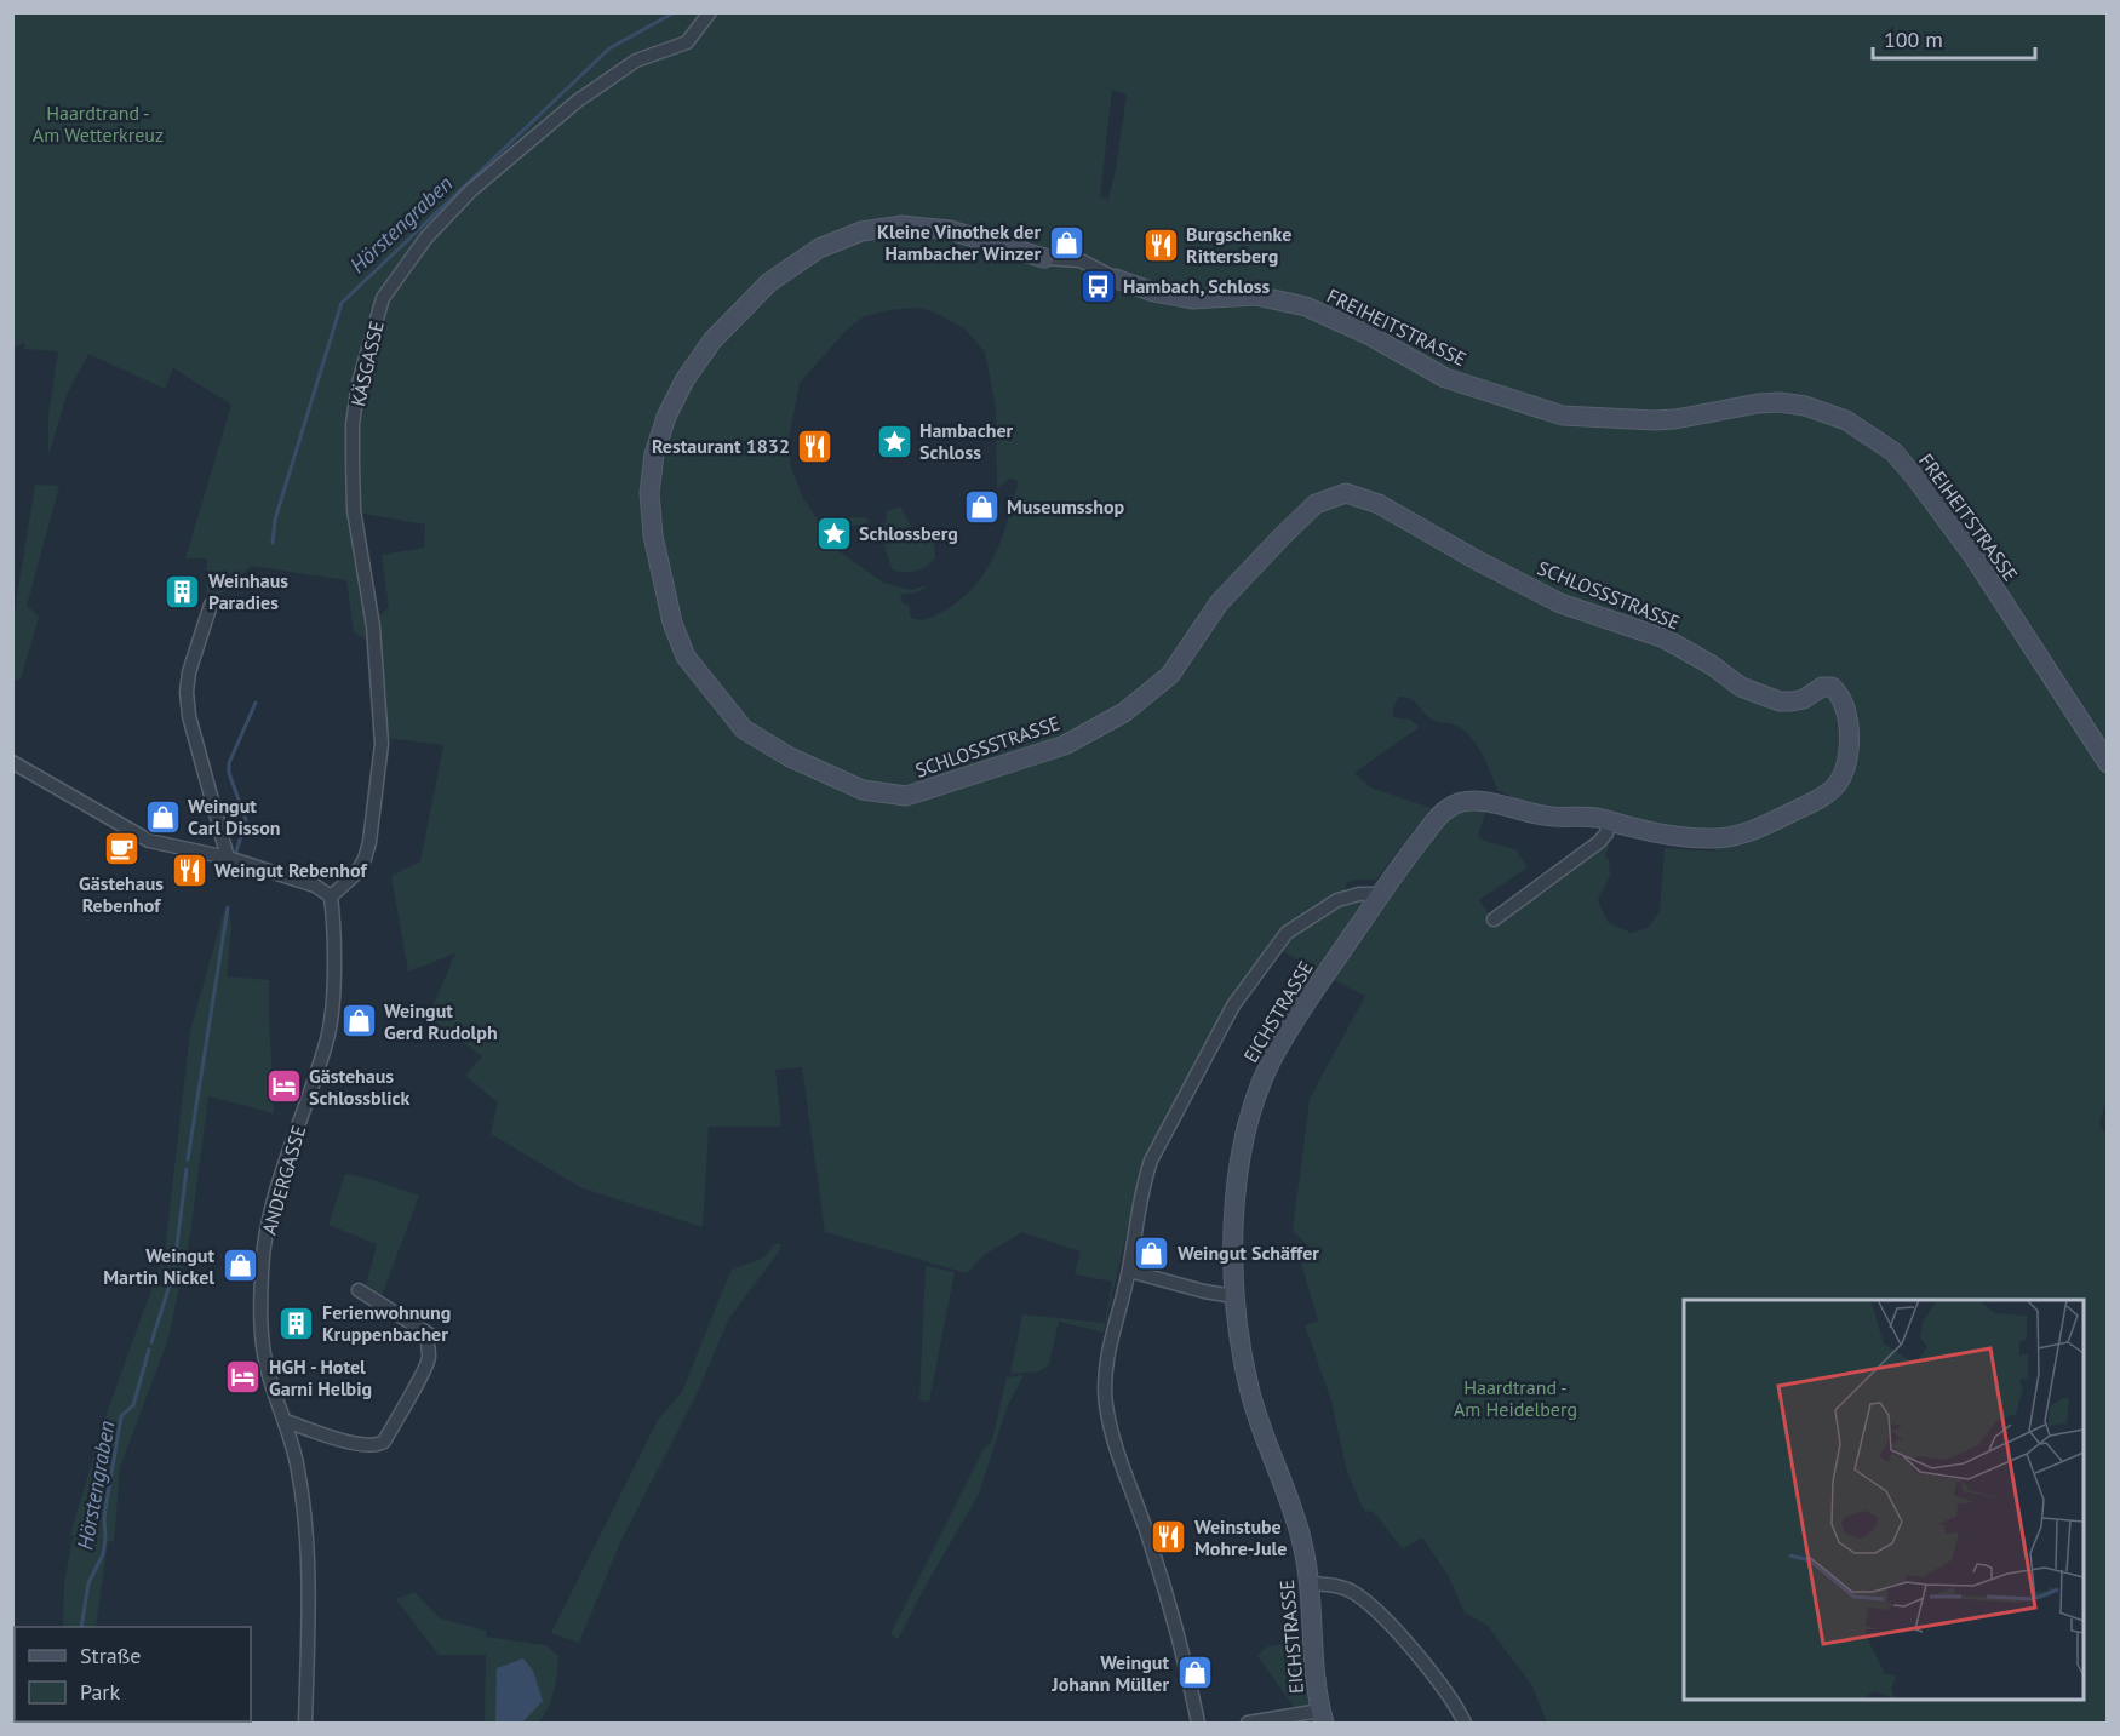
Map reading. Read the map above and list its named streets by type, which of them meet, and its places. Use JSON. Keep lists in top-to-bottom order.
{
  "streets": {
    "street": [
      "FREIHEITSTRASSE",
      "KÄSGASSE",
      "SCHLOSSSTRASSE",
      "EICHSTRASSE",
      "ANDERGASSE"
    ]
  },
  "crossings": [
    ["FREIHEITSTRASSE", "SCHLOSSSTRASSE"],
    ["KÄSGASSE", "ANDERGASSE"],
    ["SCHLOSSSTRASSE", "EICHSTRASSE"]
  ],
  "water": ["Hörstengraben"],
  "parks": ["Haardtrand - Am Wetterkreuz", "Haardtrand - Am Heidelberg"],
  "places": {
    "shop": [
      "Kleine Vinothek der Hambacher Winzer",
      "Museumsshop",
      "Weingut Carl Disson",
      "Weingut Gerd Rudolph",
      "Weingut Schäffer",
      "Weingut Martin Nickel",
      "Weingut Johann Müller"
    ],
    "restaurant": [
      "Burgschenke Rittersberg",
      "Restaurant 1832",
      "Weingut Rebenhof",
      "Weinstube Mohre-Jule"
    ],
    "bus stop": ["Hambach, Schloss"],
    "place": ["Hambacher Schloss", "Schlossberg"],
    "building": ["Weinhaus Paradies", "Ferienwohnung Kruppenbacher"],
    "cafe": ["Gästehaus Rebenhof"],
    "hotel": ["Gästehaus Schlossblick", "HGH - Hotel Garni Helbig"]
  },
  "legend": ["Straße", "Park"],
  "scale_bar": "100 m"
}
